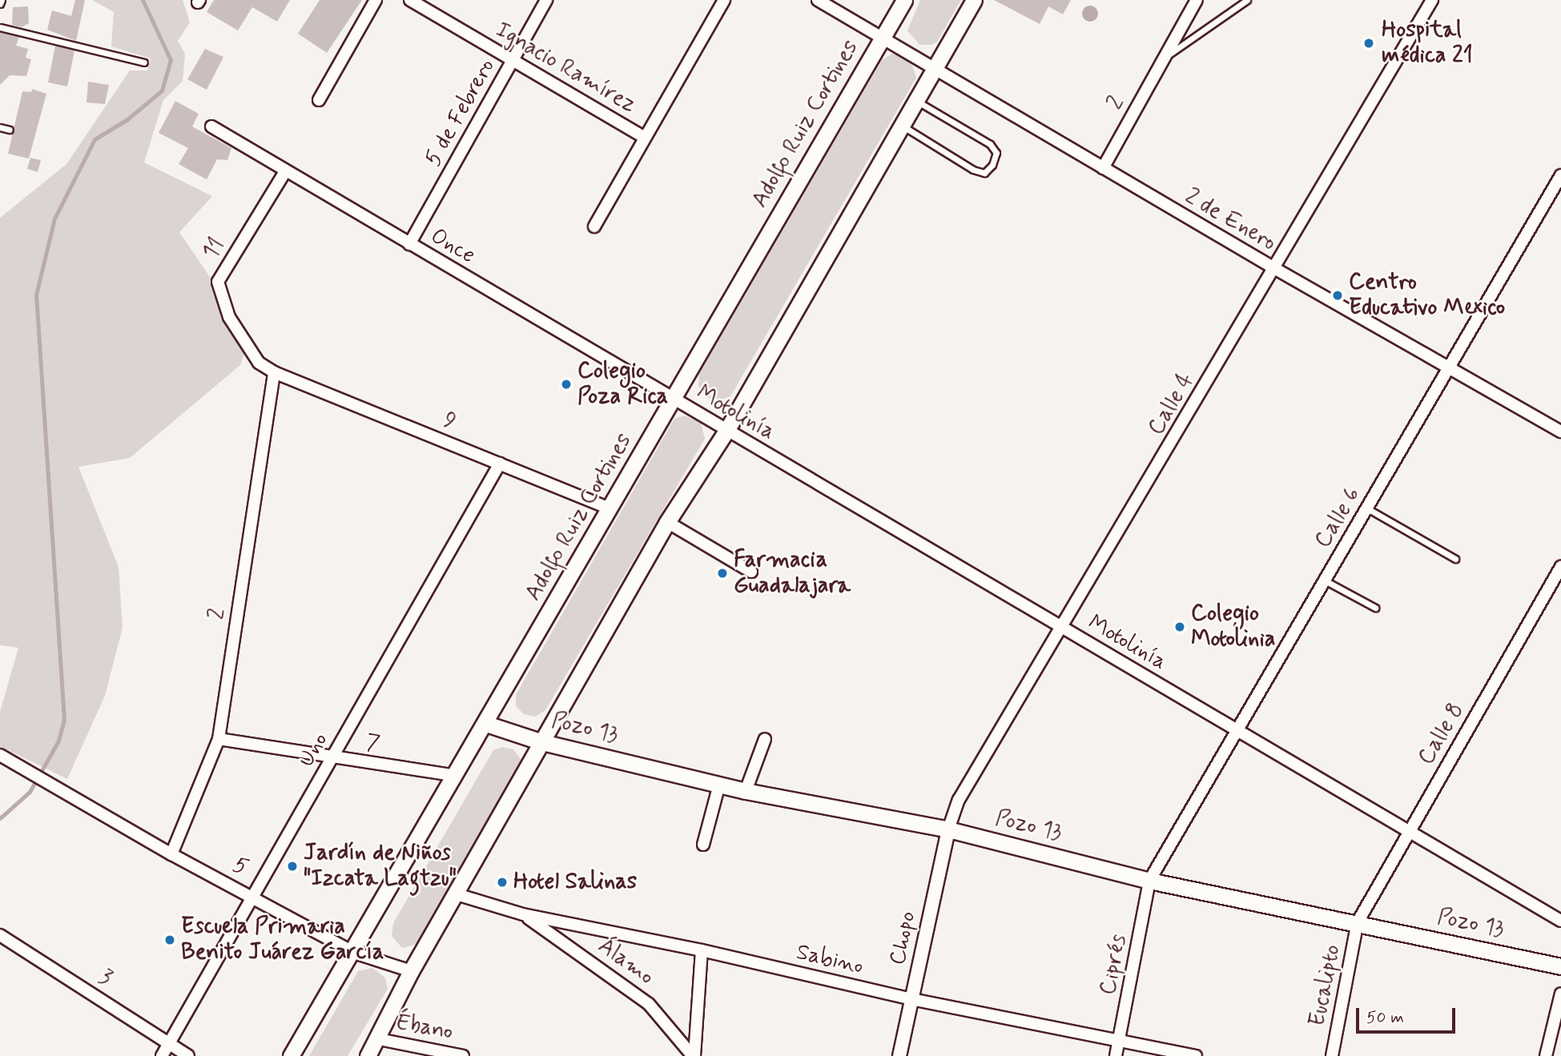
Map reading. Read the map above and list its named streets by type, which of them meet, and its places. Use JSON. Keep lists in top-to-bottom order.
{
  "streets": {
    "main road": ["Adolfo Ruiz Cortines", "Pozo 13"],
    "street": [
      "Ignacio Ramírez",
      "2",
      "5 de Febrero",
      "2 de Enero",
      "Once",
      "11",
      "Calle 4",
      "Motolinía",
      "9",
      "Calle 6",
      "Calle 8",
      "7",
      "Uno",
      "5",
      "Chopo",
      "Sabino",
      "Álamo",
      "Ciprés",
      "3",
      "Eucalipto",
      "Ébano"
    ]
  },
  "crossings": [
    ["Ignacio Ramírez", "5 de Febrero"],
    ["2", "2 de Enero"],
    ["2", "11"],
    ["2", "9"],
    ["2", "7"],
    ["2", "5"],
    ["5 de Febrero", "Once"],
    ["Adolfo Ruiz Cortines", "2 de Enero"],
    ["Adolfo Ruiz Cortines", "Once"],
    ["Adolfo Ruiz Cortines", "Motolinía"],
    ["Adolfo Ruiz Cortines", "9"],
    ["Adolfo Ruiz Cortines", "Pozo 13"],
    ["Adolfo Ruiz Cortines", "7"],
    ["Adolfo Ruiz Cortines", "5"],
    ["2 de Enero", "Calle 4"],
    ["2 de Enero", "Calle 6"],
    ["Once", "11"],
    ["Once", "Motolinía"],
    ["11", "9"],
    ["Calle 4", "Motolinía"],
    ["Calle 4", "Pozo 13"],
    ["Calle 4", "Chopo"],
    ["Motolinía", "Calle 6"],
    ["Motolinía", "Calle 8"],
    ["9", "Uno"],
    ["Calle 6", "Pozo 13"],
    ["Calle 6", "Ciprés"],
    ["Pozo 13", "Calle 8"],
    ["Pozo 13", "Chopo"],
    ["Pozo 13", "Ciprés"],
    ["Pozo 13", "Eucalipto"],
    ["Calle 8", "Eucalipto"],
    ["7", "Uno"],
    ["Uno", "5"],
    ["Uno", "3"],
    ["Chopo", "Sabino"],
    ["Sabino", "Álamo"],
    ["Sabino", "Ciprés"]
  ],
  "places": [
    "Hospital médica 21",
    "Centro Educativo Mexico",
    "Colegio Poza Rica",
    "Farmacia Guadalajara",
    "Colegio Motolinia",
    "Jardín de Niños \"Izcata Lagtzu\"",
    "Hotel Salinas",
    "Escuela Primaria Benito Juárez García"
  ],
  "scale_bar": "50 m"
}
